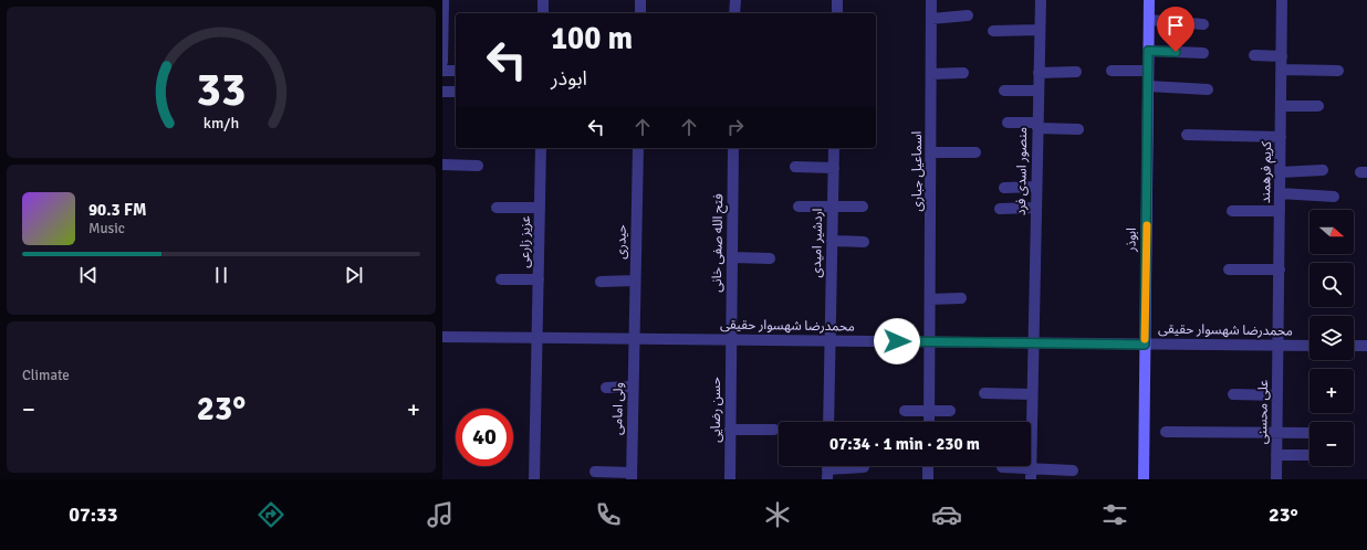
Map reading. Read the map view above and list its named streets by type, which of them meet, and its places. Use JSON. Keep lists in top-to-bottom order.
{
  "streets": {
    "main road": ["ابوذر"],
    "street": [
      "اسماعیل جباری",
      "منصور اسدی فرد",
      "کریم فرهمند",
      "عزیز زارعی",
      "حیدری",
      "فتح الله صفی خانی",
      "اردشیر امیدی",
      "محمدرضا شهسوار حقیقی",
      "ولی امامی",
      "حسن رضایی",
      "علی محسنی"
    ]
  },
  "crossings": [
    ["اسماعیل جباری", "محمدرضا شهسوار حقیقی"],
    ["منصور اسدی فرد", "محمدرضا شهسوار حقیقی"],
    ["کریم فرهمند", "محمدرضا شهسوار حقیقی"],
    ["کریم فرهمند", "علی محسنی"],
    ["ابوذر", "محمدرضا شهسوار حقیقی"],
    ["عزیز زارعی", "محمدرضا شهسوار حقیقی"],
    ["حیدری", "محمدرضا شهسوار حقیقی"],
    ["حیدری", "ولی امامی"],
    ["فتح الله صفی خانی", "محمدرضا شهسوار حقیقی"],
    ["فتح الله صفی خانی", "حسن رضایی"],
    ["اردشیر امیدی", "محمدرضا شهسوار حقیقی"],
    ["محمدرضا شهسوار حقیقی", "ولی امامی"],
    ["محمدرضا شهسوار حقیقی", "حسن رضایی"],
    ["محمدرضا شهسوار حقیقی", "علی محسنی"]
  ],
  "north": "right",
  "page": {
    "turn": ["100 m", "ابوذر"],
    "song": ["90.3 FM", "Music"],
    "map_buttons": ["+", "−"],
    "tile": "Climate",
    "heat": ["−", "23°", "+"],
    "limit": "40",
    "trip": "07:34 · 1 min · 230 m",
    "tabs": ["07:33", "23°"],
    "gauge": ["33", "km/h"]
  }
}
